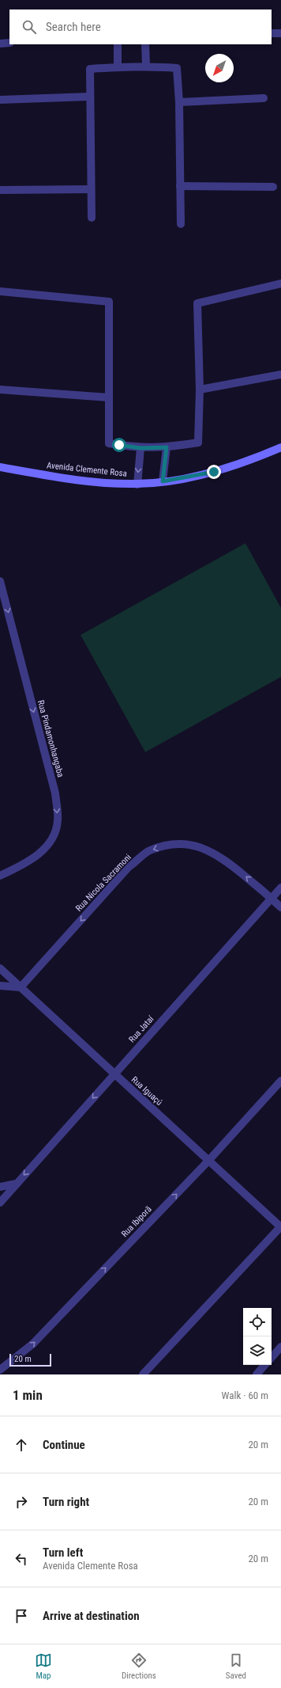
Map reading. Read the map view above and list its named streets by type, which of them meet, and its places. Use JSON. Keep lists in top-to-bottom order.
{
  "streets": {
    "main road": ["Avenida Clemente Rosa"],
    "street": [
      "Rua Pindamonhangaba",
      "Rua Nicola Sacramoni",
      "Rua Jataí",
      "Rua Iguaçú",
      "Rua Ibiporã"
    ]
  },
  "crossings": [
    ["Rua Nicola Sacramoni", "Rua Jataí"],
    ["Rua Nicola Sacramoni", "Rua Iguaçú"],
    ["Rua Jataí", "Rua Iguaçú"],
    ["Rua Iguaçú", "Rua Ibiporã"]
  ],
  "one_way": ["Rua Pindamonhangaba", "Rua Nicola Sacramoni", "Rua Ibiporã"],
  "scale_bar": "20 m",
  "north": "bottom left",
  "page": {
    "search": "Search here",
    "scale": "20 m",
    "heading": ["1 min", "Walk · 60 m"],
    "list": [
      ["Continue", "20 m"],
      ["Turn right", "20 m"],
      ["Turn left", "Avenida Clemente Rosa", "20 m"],
      "Arrive at destination"
    ],
    "nav": ["Map", "Directions", "Saved"]
  }
}
